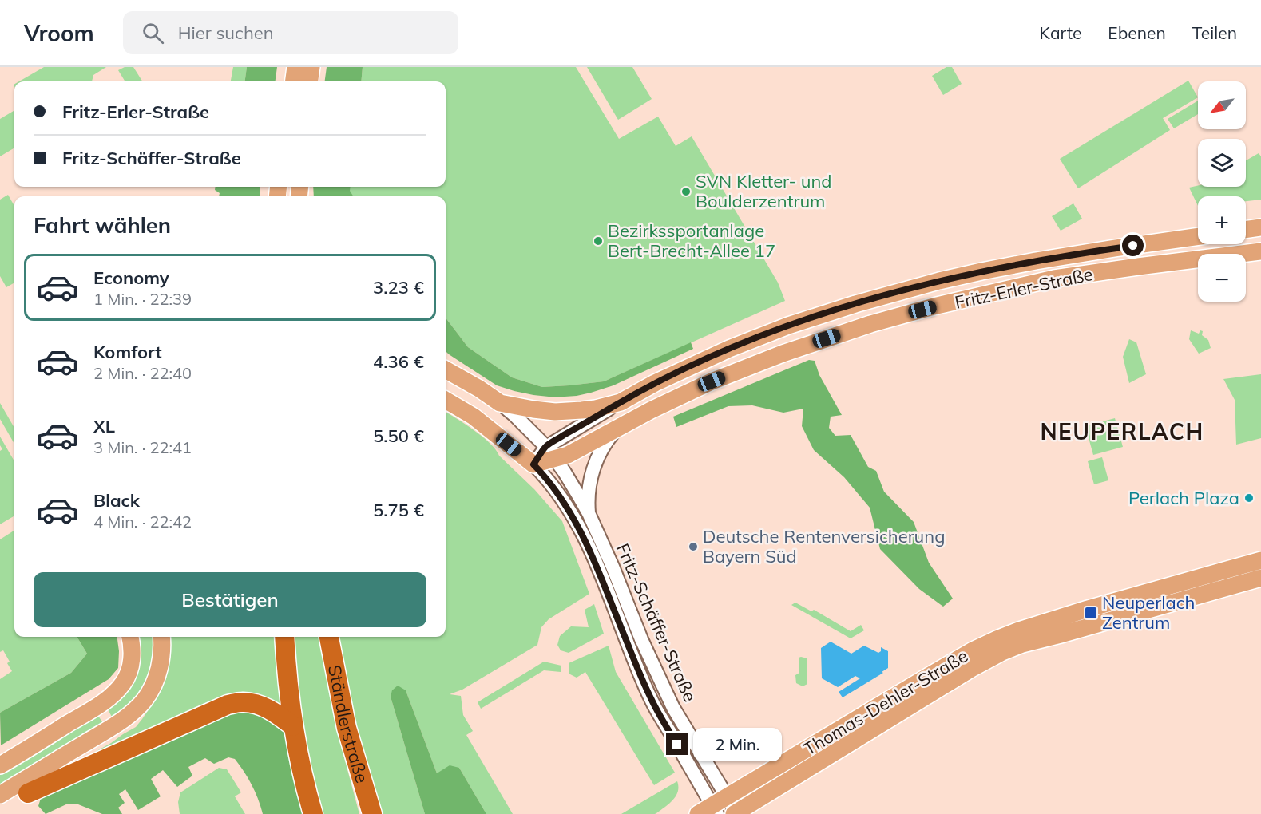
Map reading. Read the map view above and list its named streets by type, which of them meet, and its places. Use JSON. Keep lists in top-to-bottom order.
{
  "streets": {
    "highway": ["Ständlerstraße"],
    "main road": ["Fritz-Erler-Straße", "Thomas-Dehler-Straße"],
    "street": ["Fritz-Schäffer-Straße"]
  },
  "crossings": [
    ["Fritz-Erler-Straße", "Fritz-Schäffer-Straße"],
    ["Fritz-Schäffer-Straße", "Thomas-Dehler-Straße"]
  ],
  "districts": ["NEUPERLACH"],
  "places": {
    "other": [
      "SVN Kletter- und Boulderzentrum",
      "Bezirkssportanlage Bert-Brecht-Allee 17",
      "Perlach Plaza",
      "Deutsche Rentenversicherung Bayern Süd"
    ],
    "transit": ["Neuperlach Zentrum"]
  },
  "north": "bottom left",
  "page": {
    "header": "Vroom",
    "search": "Hier suchen",
    "nav": ["Karte", "Ebenen", "Teilen"],
    "map_buttons": ["+", "−"],
    "banner": ["Fritz-Erler-Straße", "Fritz-Schäffer-Straße"],
    "heading": "Fahrt wählen",
    "list": [
      {
        "name": "Economy",
        "note": "1 Min. · 22:39",
        "value": "3.23 €"
      },
      {
        "name": "Komfort",
        "note": "2 Min. · 22:40",
        "value": "4.36 €"
      },
      {
        "name": "XL",
        "note": "3 Min. · 22:41",
        "value": "5.50 €"
      },
      {
        "name": "Black",
        "note": "4 Min. · 22:42",
        "value": "5.75 €"
      }
    ],
    "buttons": "Bestätigen",
    "bubble": "2 Min."
  }
}
